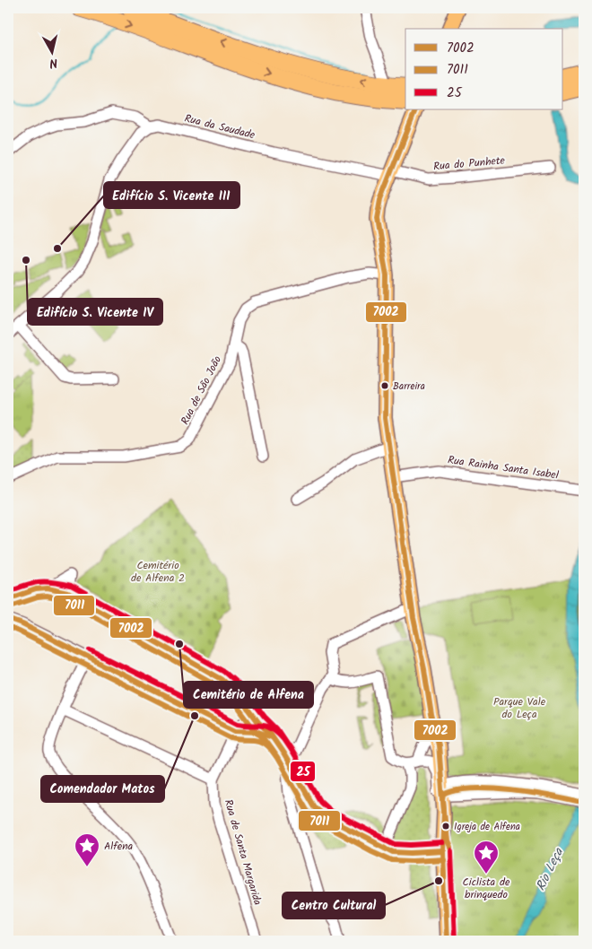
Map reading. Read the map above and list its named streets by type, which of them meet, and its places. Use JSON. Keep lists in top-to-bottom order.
{
  "streets": {
    "street": [
      "Rua da Saudade",
      "Rua do Punhete",
      "Rua de São João",
      "Rua Rainha Santa Isabel",
      "Rua de Santa Margarida"
    ]
  },
  "crossings": [
    ["Rua da Saudade", "Rua do Punhete"]
  ],
  "water": ["Rio Leça"],
  "parks": ["Cemitério de Alfena 2", "Parque Vale do Leça"],
  "places": {
    "other": [
      "Edifício S. Vicente III",
      "Edifício S. Vicente IV",
      "Barreira",
      "Cemitério de Alfena",
      "Comendador Matos",
      "Igreja de Alfena",
      "Centro Cultural"
    ],
    "place": ["Alfena", "Ciclista de brinquedo"]
  },
  "lines": ["transit line 7002", "transit line 25", "transit line 7011"],
  "legend": ["7002", "7011", "25"],
  "north": "bottom"
}
